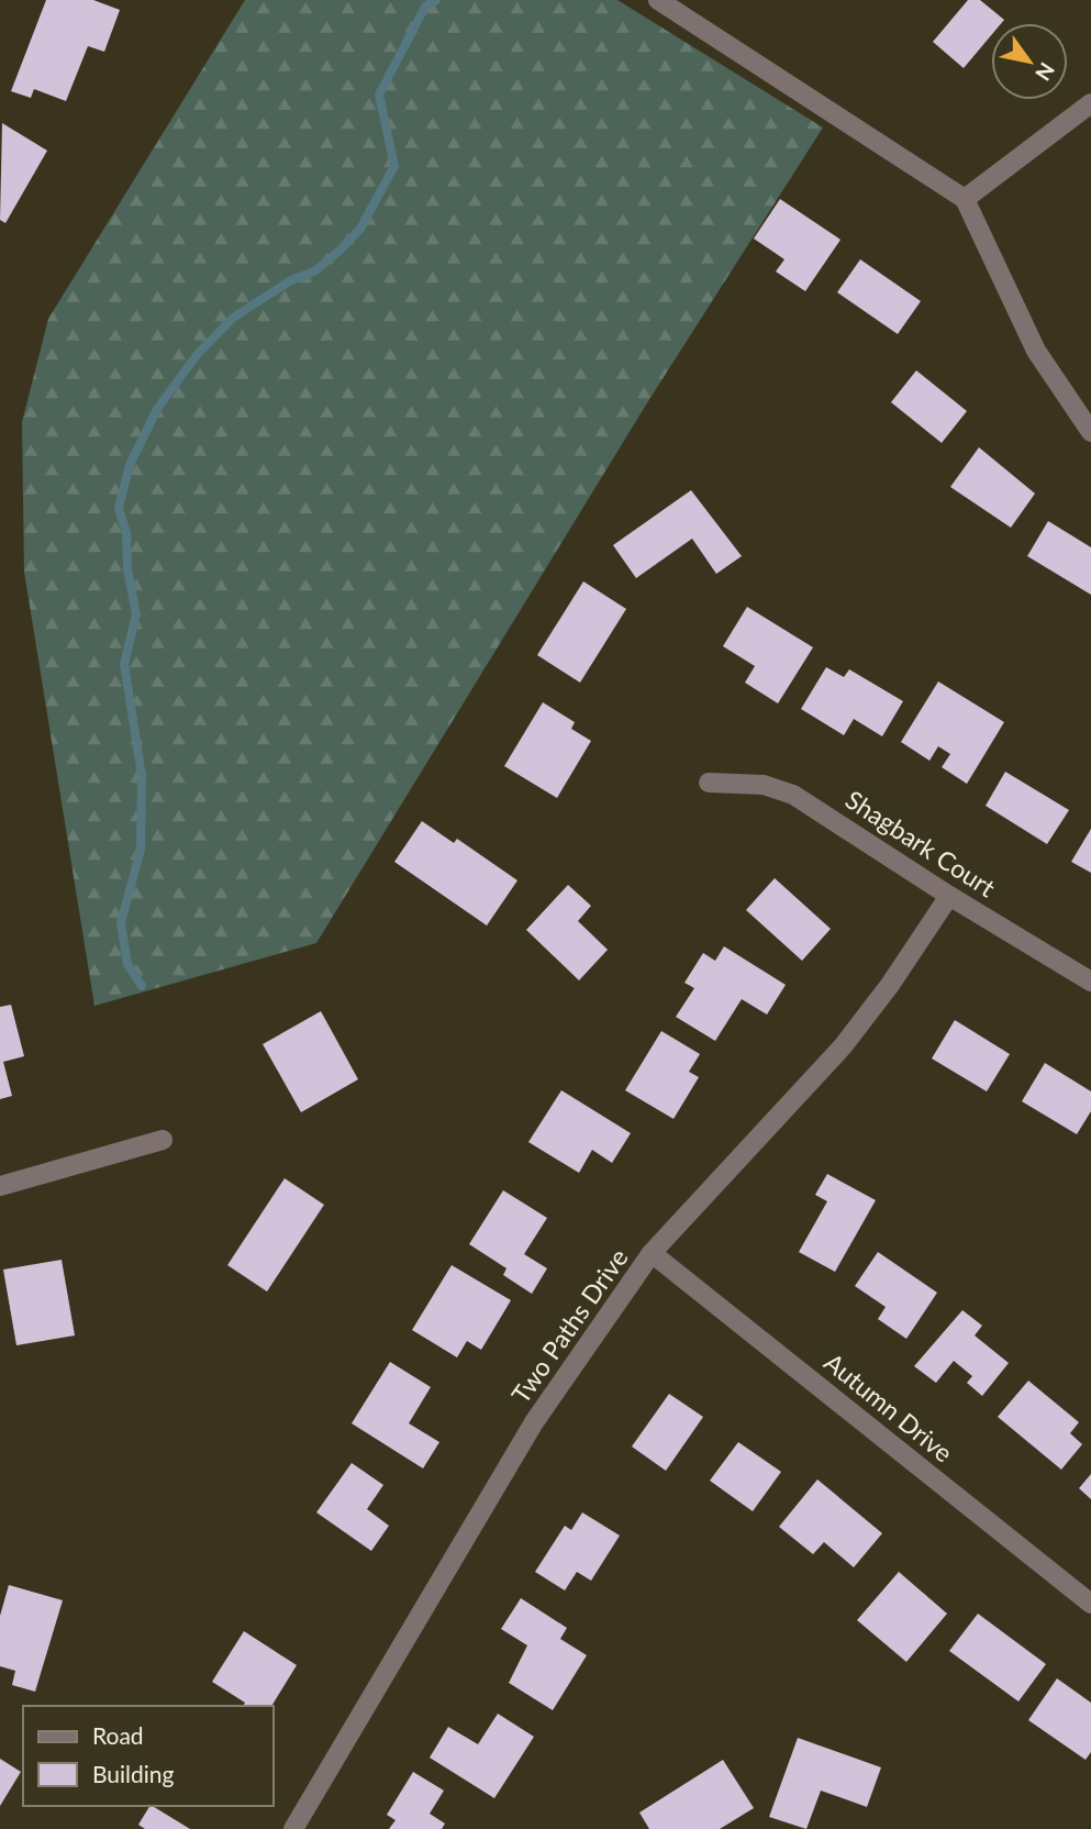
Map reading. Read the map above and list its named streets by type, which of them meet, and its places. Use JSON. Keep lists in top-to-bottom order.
{
  "streets": {
    "street": ["Shagbark Court", "Two Paths Drive", "Autumn Drive"]
  },
  "crossings": [
    ["Shagbark Court", "Two Paths Drive"],
    ["Two Paths Drive", "Autumn Drive"]
  ],
  "legend": ["Road", "Building"],
  "north": "bottom right"
}
